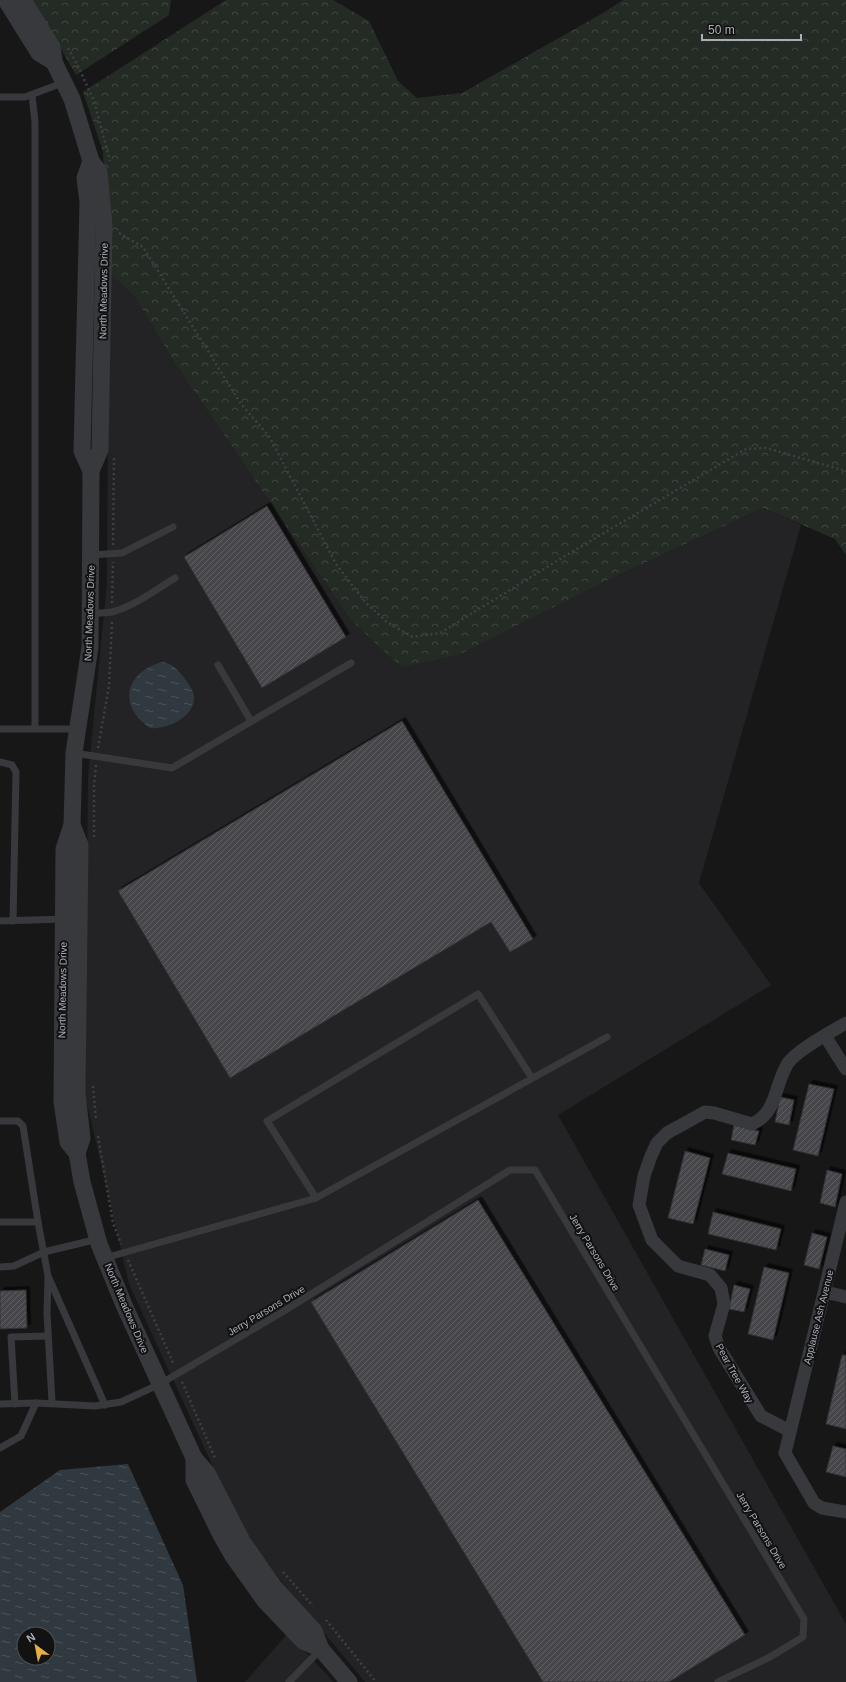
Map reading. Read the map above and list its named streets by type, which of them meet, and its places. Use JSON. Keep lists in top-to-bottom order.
{
  "streets": {
    "street": ["North Meadows Drive", "Applause Ash Avenue", "Pear Tree Way"],
    "lane": ["Jerry Parsons Drive"]
  },
  "crossings": [
    ["North Meadows Drive", "Jerry Parsons Drive"],
    ["Applause Ash Avenue", "Pear Tree Way"]
  ],
  "scale_bar": "50 m",
  "north": "top left"
}
